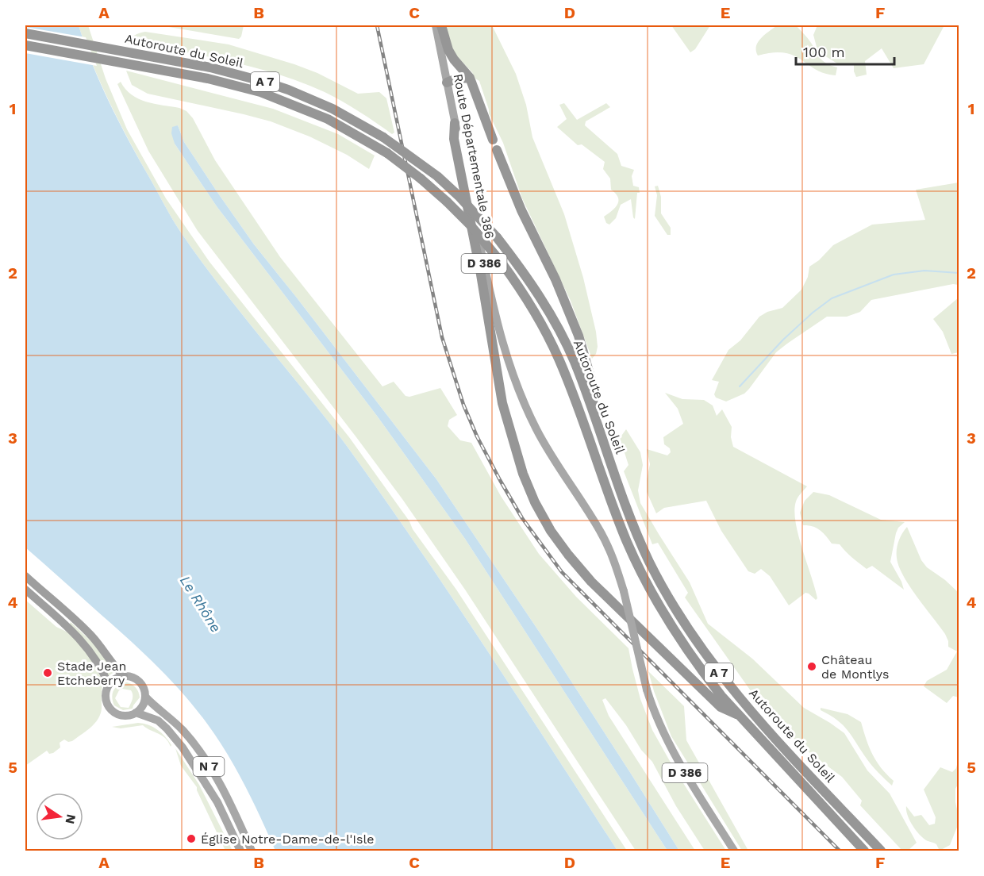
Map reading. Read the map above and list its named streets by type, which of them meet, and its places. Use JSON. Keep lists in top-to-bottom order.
{
  "streets": {
    "highway": ["Autoroute du Soleil", "A 7"],
    "main road": ["Route Départementale 386", "D 386", "N 7"]
  },
  "water": ["Le Rhône"],
  "places": ["Château de Montlys", "Stade Jean Etcheberry", "Église Notre-Dame-de-l'Isle"],
  "scale_bar": "100 m",
  "north": "right",
  "grid": {
    "columns": [
      "A",
      "B",
      "C",
      "D",
      "E",
      "F"
    ],
    "rows": [
      "1",
      "2",
      "3",
      "4",
      "5"
    ]
  }
}
